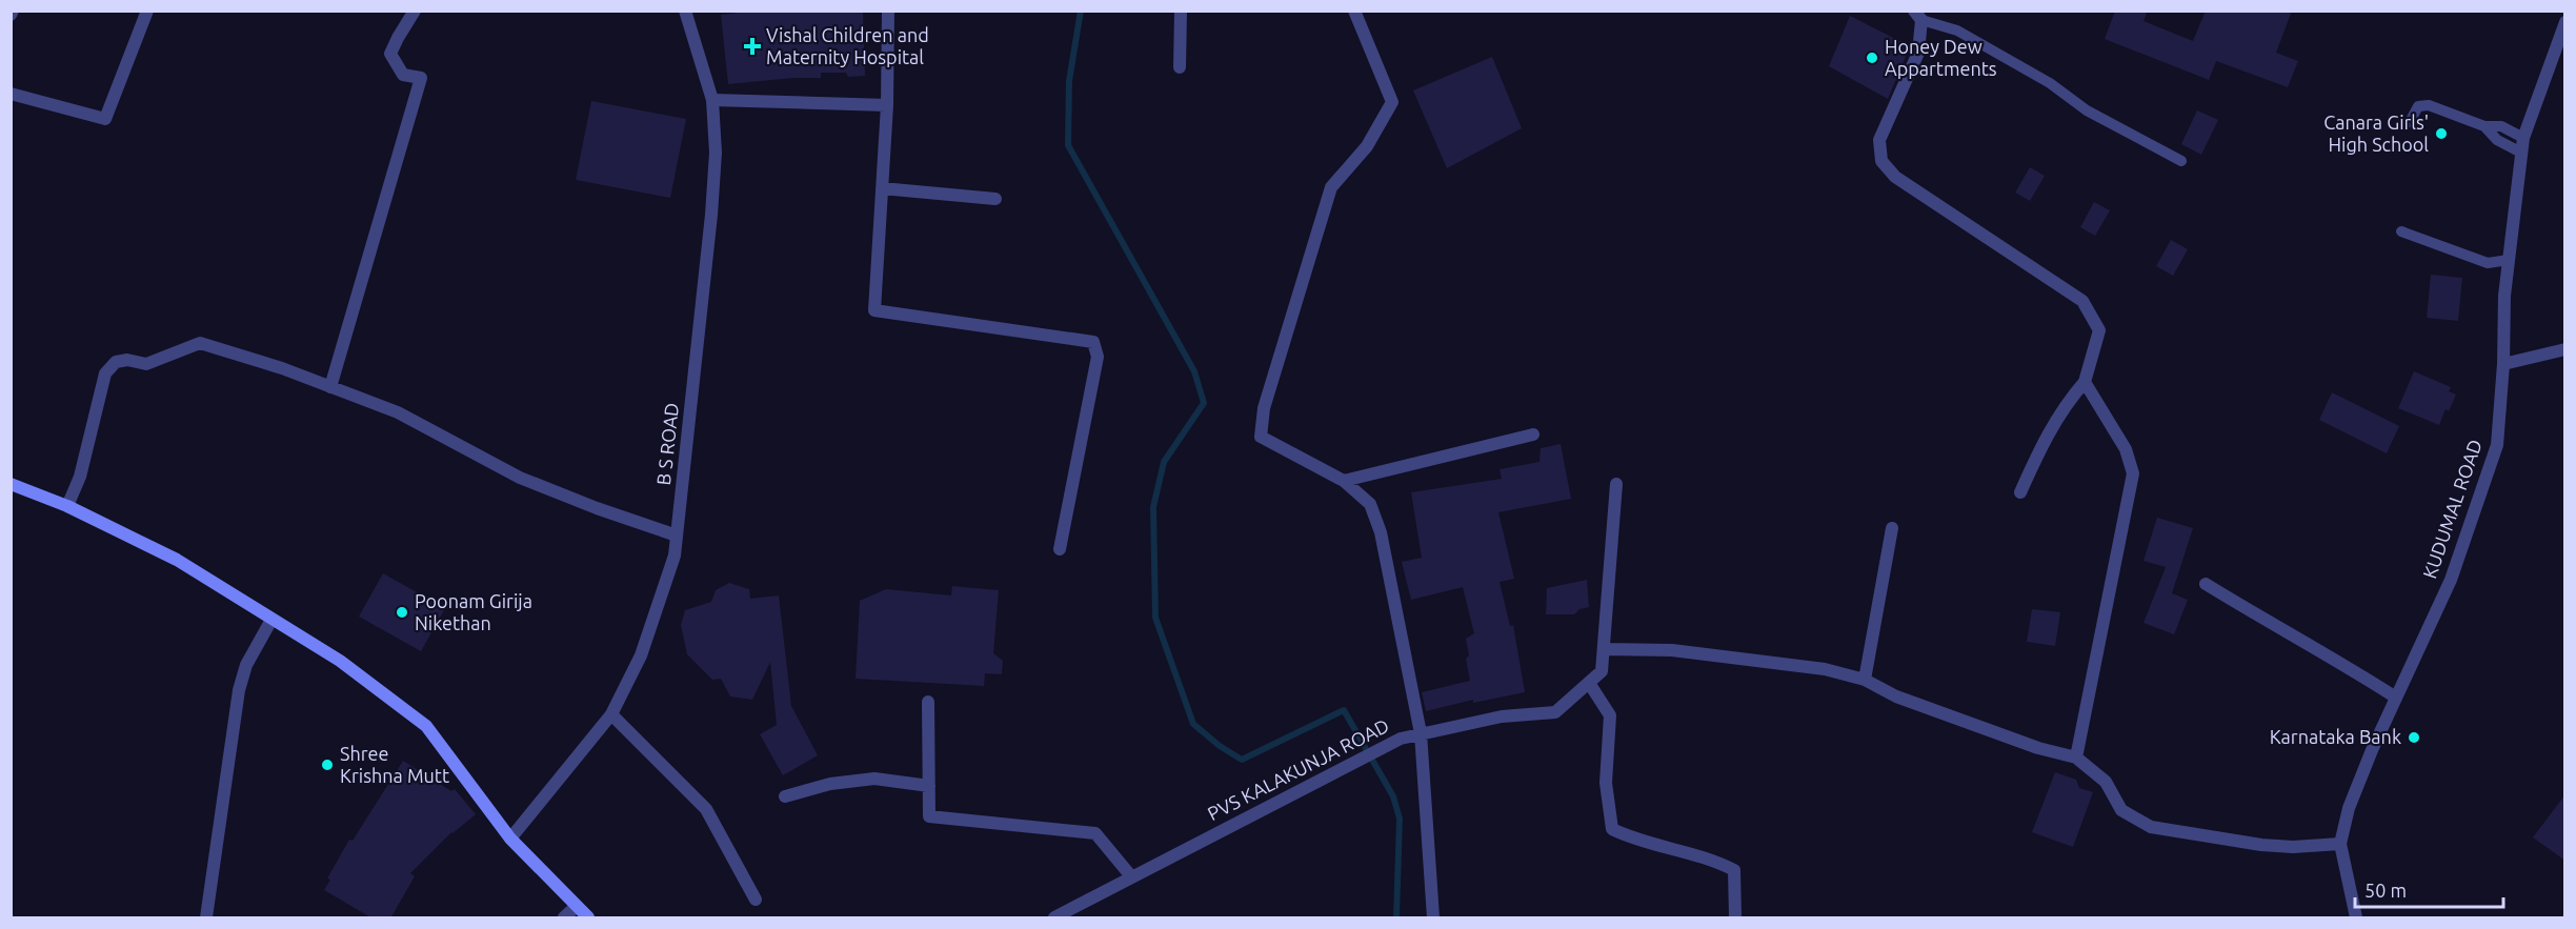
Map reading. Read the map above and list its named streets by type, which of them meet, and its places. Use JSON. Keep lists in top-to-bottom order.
{
  "streets": {
    "street": ["B S ROAD", "KUDUMAL ROAD", "PVS KALAKUNJA ROAD"]
  },
  "places": {
    "health": ["Vishal Children and Maternity Hospital"],
    "other": [
      "Honey Dew Appartments",
      "Canara Girls' High School",
      "Poonam Girija Nikethan",
      "Karnataka Bank",
      "Shree Krishna Mutt"
    ]
  },
  "scale_bar": "50 m"
}
